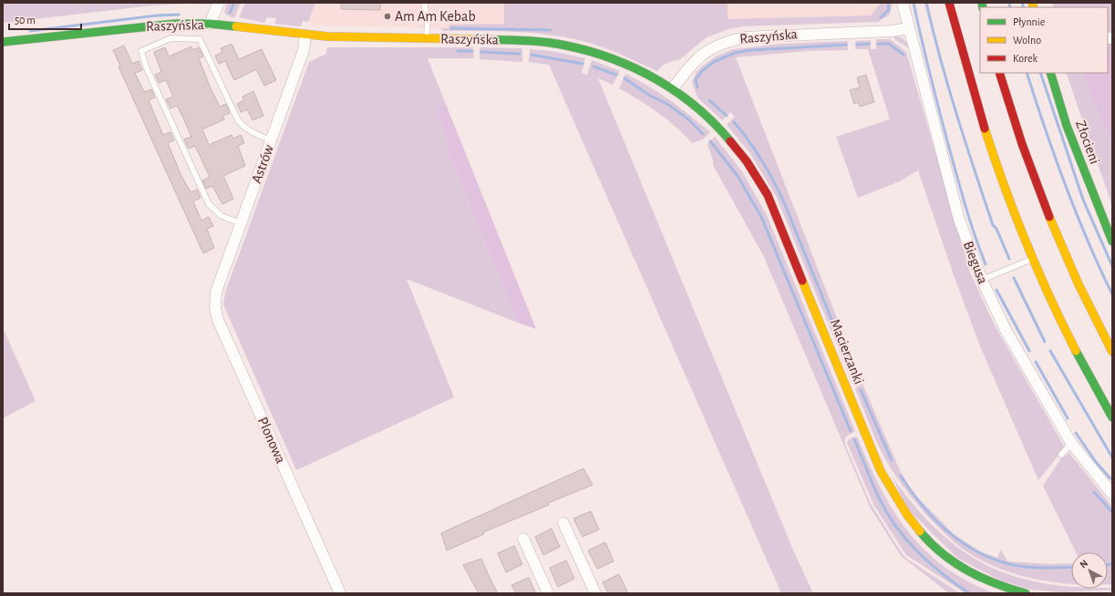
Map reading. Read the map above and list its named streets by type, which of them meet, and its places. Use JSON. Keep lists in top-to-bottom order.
{
  "streets": {
    "main road": ["Raszyńska", "Złocieni", "Macierzanki"],
    "street": ["Astrów", "Biegusa", "Plonowa"]
  },
  "crossings": [
    ["Raszyńska", "Astrów"],
    ["Raszyńska", "Biegusa"],
    ["Raszyńska", "Macierzanki"],
    ["Astrów", "Plonowa"]
  ],
  "places": ["Am Am Kebab"],
  "legend": ["Płynnie", "Wolno", "Korek"],
  "scale_bar": "50 m",
  "north": "top left"
}
